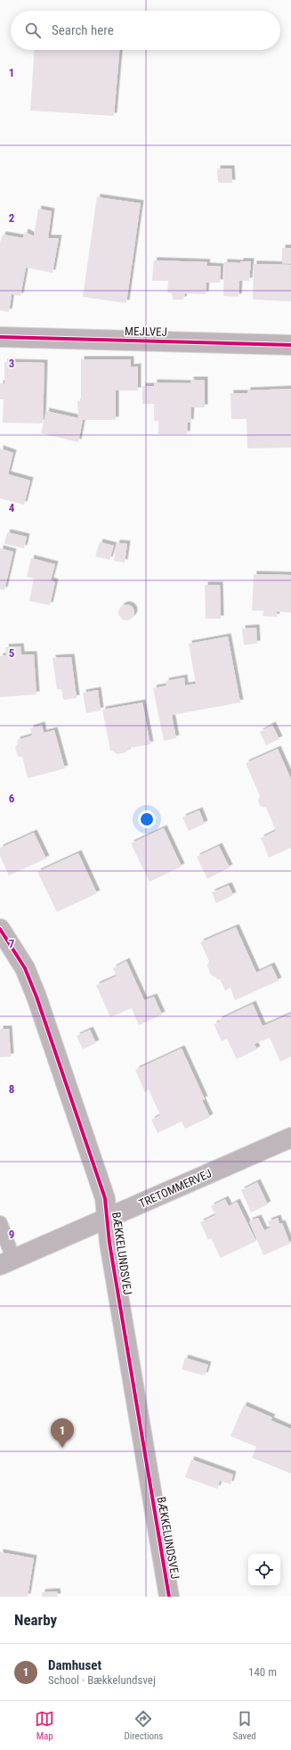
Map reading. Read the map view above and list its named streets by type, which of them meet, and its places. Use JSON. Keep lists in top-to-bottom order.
{
  "streets": {
    "street": ["MEJLVEJ", "TRETOMMERVEJ", "BÆKKELUNDSVEJ"]
  },
  "crossings": [
    ["TRETOMMERVEJ", "BÆKKELUNDSVEJ"]
  ],
  "page": {
    "search": "Search here",
    "pins": "1",
    "heading": "Nearby",
    "list": [
      {
        "mark": "1",
        "name": "Damhuset",
        "note": "School · Bækkelundsvej",
        "value": "140 m"
      }
    ],
    "nav": ["Map", "Directions", "Saved"]
  },
  "grid": {
    "rows": [
      "1",
      "2",
      "3",
      "4",
      "5",
      "6",
      "7",
      "8",
      "9"
    ]
  }
}
